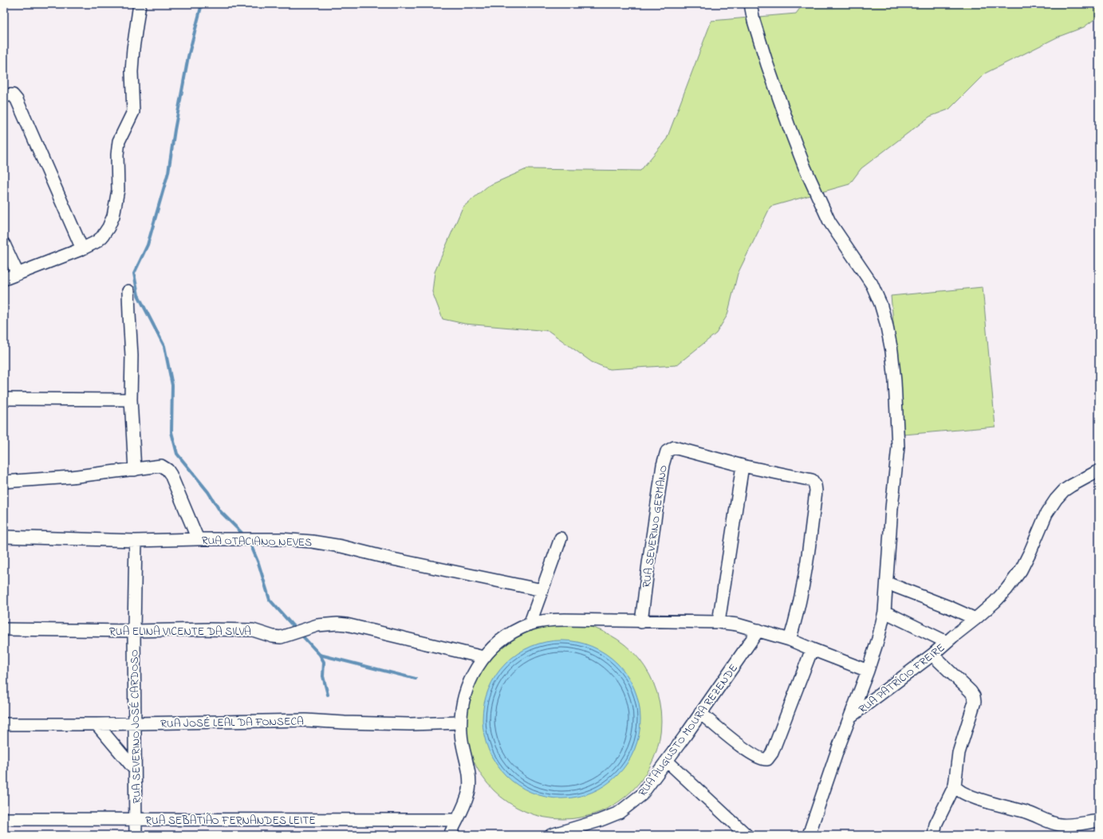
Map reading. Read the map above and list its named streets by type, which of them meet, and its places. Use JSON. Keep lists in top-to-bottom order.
{
  "streets": {
    "street": [
      "RUA SEVERINO GERMANO",
      "RUA OTACIANO NEVES",
      "RUA ELINA VICENTE DA SILVA",
      "RUA PATRÍCIO FREIRE",
      "RUA JOSÉ LEAL DA FONSECA",
      "RUA SEVERINO JOSÉ CARDOSO",
      "RUA AUGUSTO MOURA REZENDE",
      "RUA SEBATIÃO FERNANDES LEITE"
    ]
  },
  "crossings": [
    ["RUA OTACIANO NEVES", "RUA SEVERINO JOSÉ CARDOSO"],
    ["RUA ELINA VICENTE DA SILVA", "RUA SEVERINO JOSÉ CARDOSO"],
    ["RUA JOSÉ LEAL DA FONSECA", "RUA SEVERINO JOSÉ CARDOSO"],
    ["RUA SEVERINO JOSÉ CARDOSO", "RUA SEBATIÃO FERNANDES LEITE"]
  ]
}
